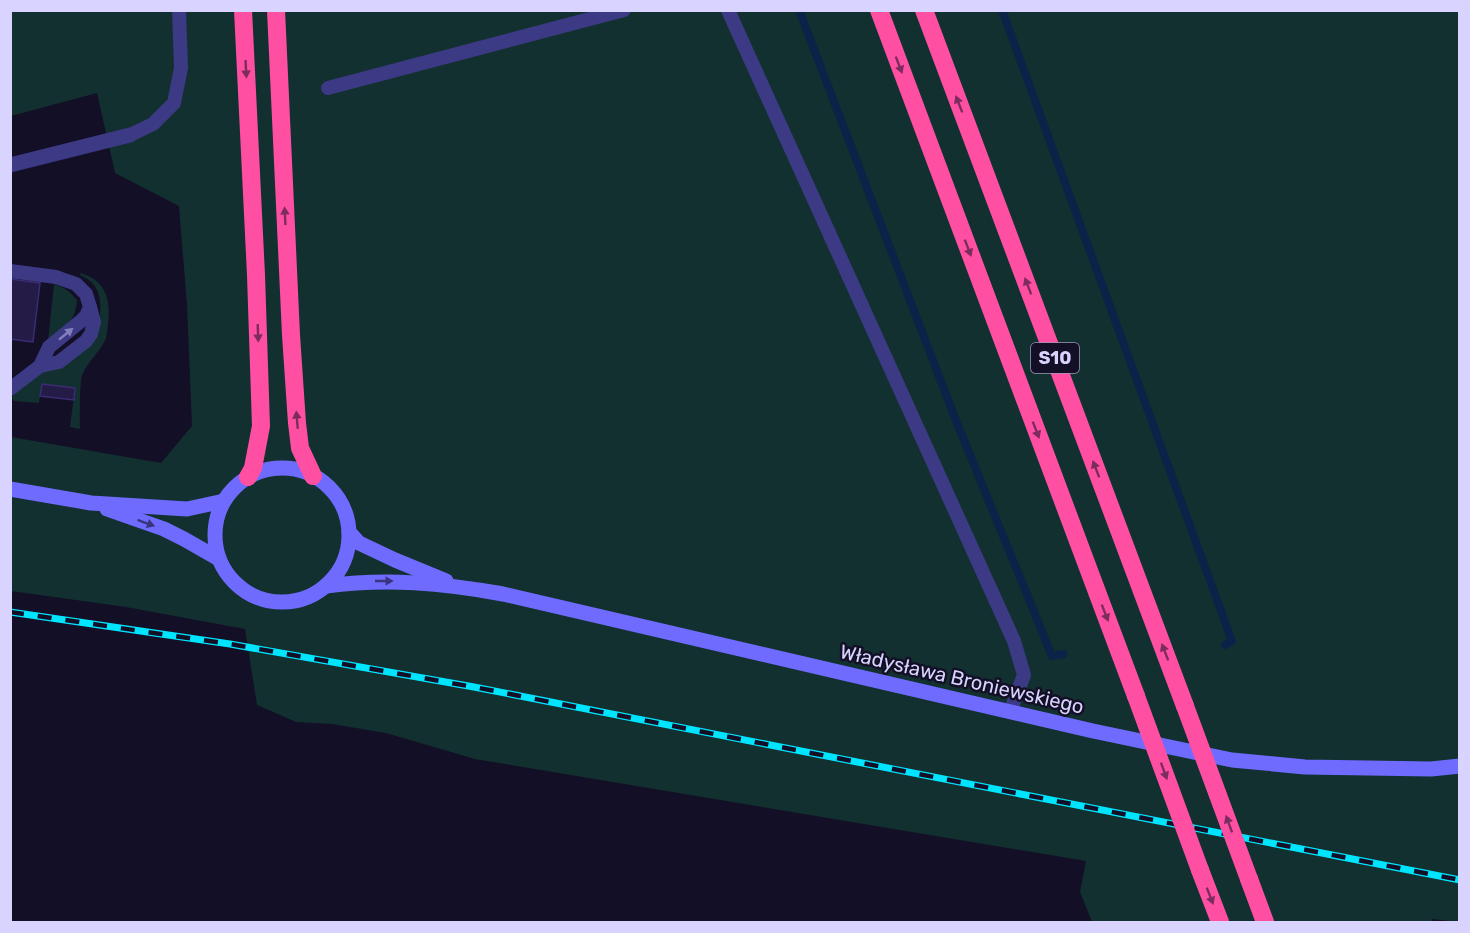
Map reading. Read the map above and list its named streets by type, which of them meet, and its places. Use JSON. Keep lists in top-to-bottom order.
{
  "streets": {
    "highway": ["S10"],
    "main road": ["Władysława Broniewskiego"]
  }
}
